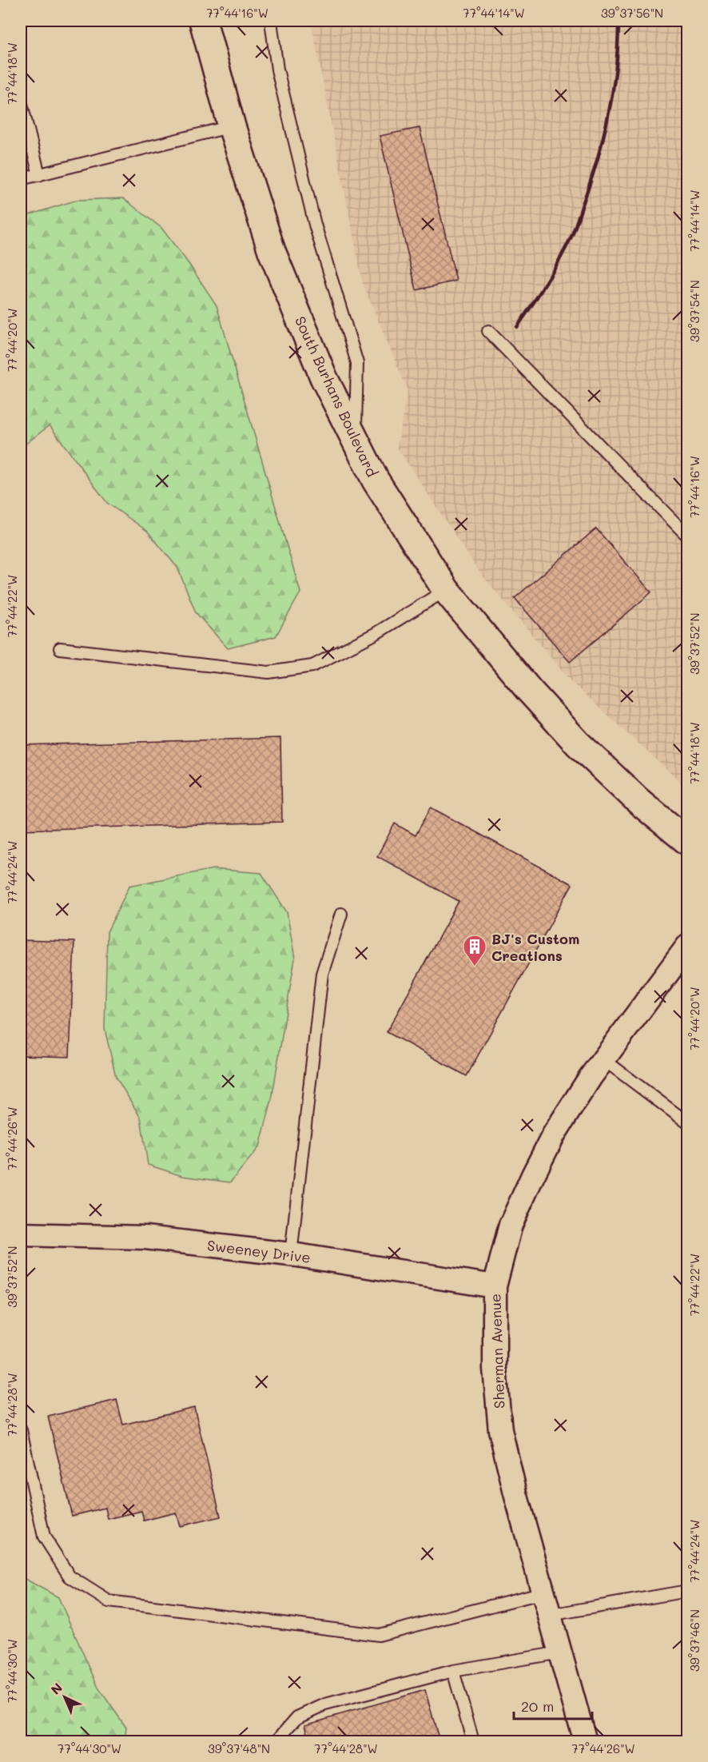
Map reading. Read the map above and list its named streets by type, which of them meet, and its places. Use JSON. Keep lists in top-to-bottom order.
{
  "streets": {
    "main road": ["South Burhans Boulevard"],
    "street": ["Sweeney Drive", "Sherman Avenue"]
  },
  "crossings": [
    ["Sweeney Drive", "Sherman Avenue"]
  ],
  "places": {
    "building": ["BJ's Custom Creations"]
  },
  "scale_bar": "20 m",
  "north": "top left",
  "coordinates": [
    "77°44'16\"W",
    "77°44'14\"W",
    "39°37'56\"N",
    "77°44'18\"W",
    "39°37'54\"N",
    "77°44'20\"W",
    "77°44'22\"W",
    "39°37'52\"N",
    "77°44'24\"W",
    "77°44'26\"W",
    "77°44'28\"W",
    "39°37'46\"N",
    "77°44'30\"W",
    "39°37'48\"N"
  ]
}
